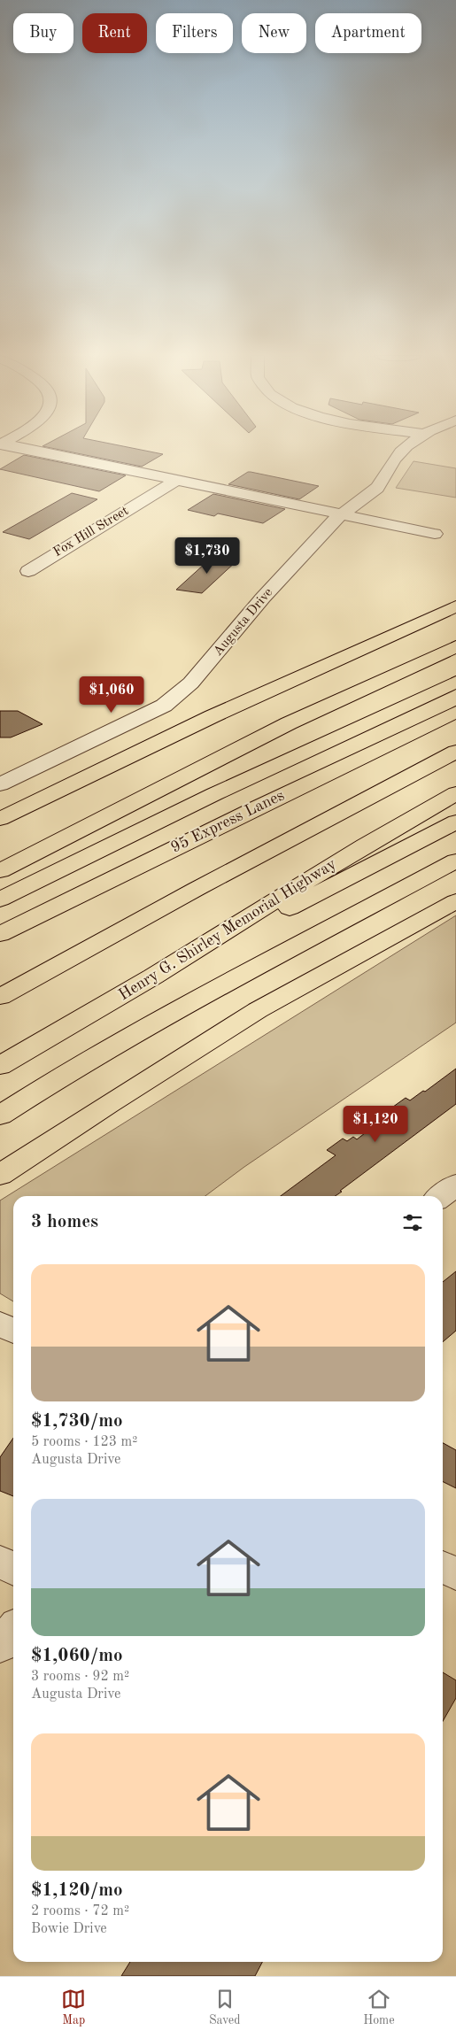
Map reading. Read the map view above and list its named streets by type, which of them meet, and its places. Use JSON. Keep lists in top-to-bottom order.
{
  "streets": {
    "highway": ["95 Express Lanes", "Henry G. Shirley Memorial Highway"],
    "street": ["Fox Hill Street", "Augusta Drive"]
  },
  "page": {
    "chip": [
      "Buy",
      "Rent",
      "Filters",
      "New",
      "Apartment"
    ],
    "price": ["$1,730", "$1,060", "$1,120"],
    "heading": "3 homes",
    "list": [
      {
        "name": "$1,730/mo",
        "note": "5 rooms · 123 m² · Augusta Drive"
      },
      {
        "name": "$1,060/mo",
        "note": "3 rooms · 92 m² · Augusta Drive"
      },
      {
        "name": "$1,120/mo",
        "note": "2 rooms · 72 m² · Bowie Drive"
      }
    ],
    "tabs": ["Map", "Saved", "Home"]
  }
}
